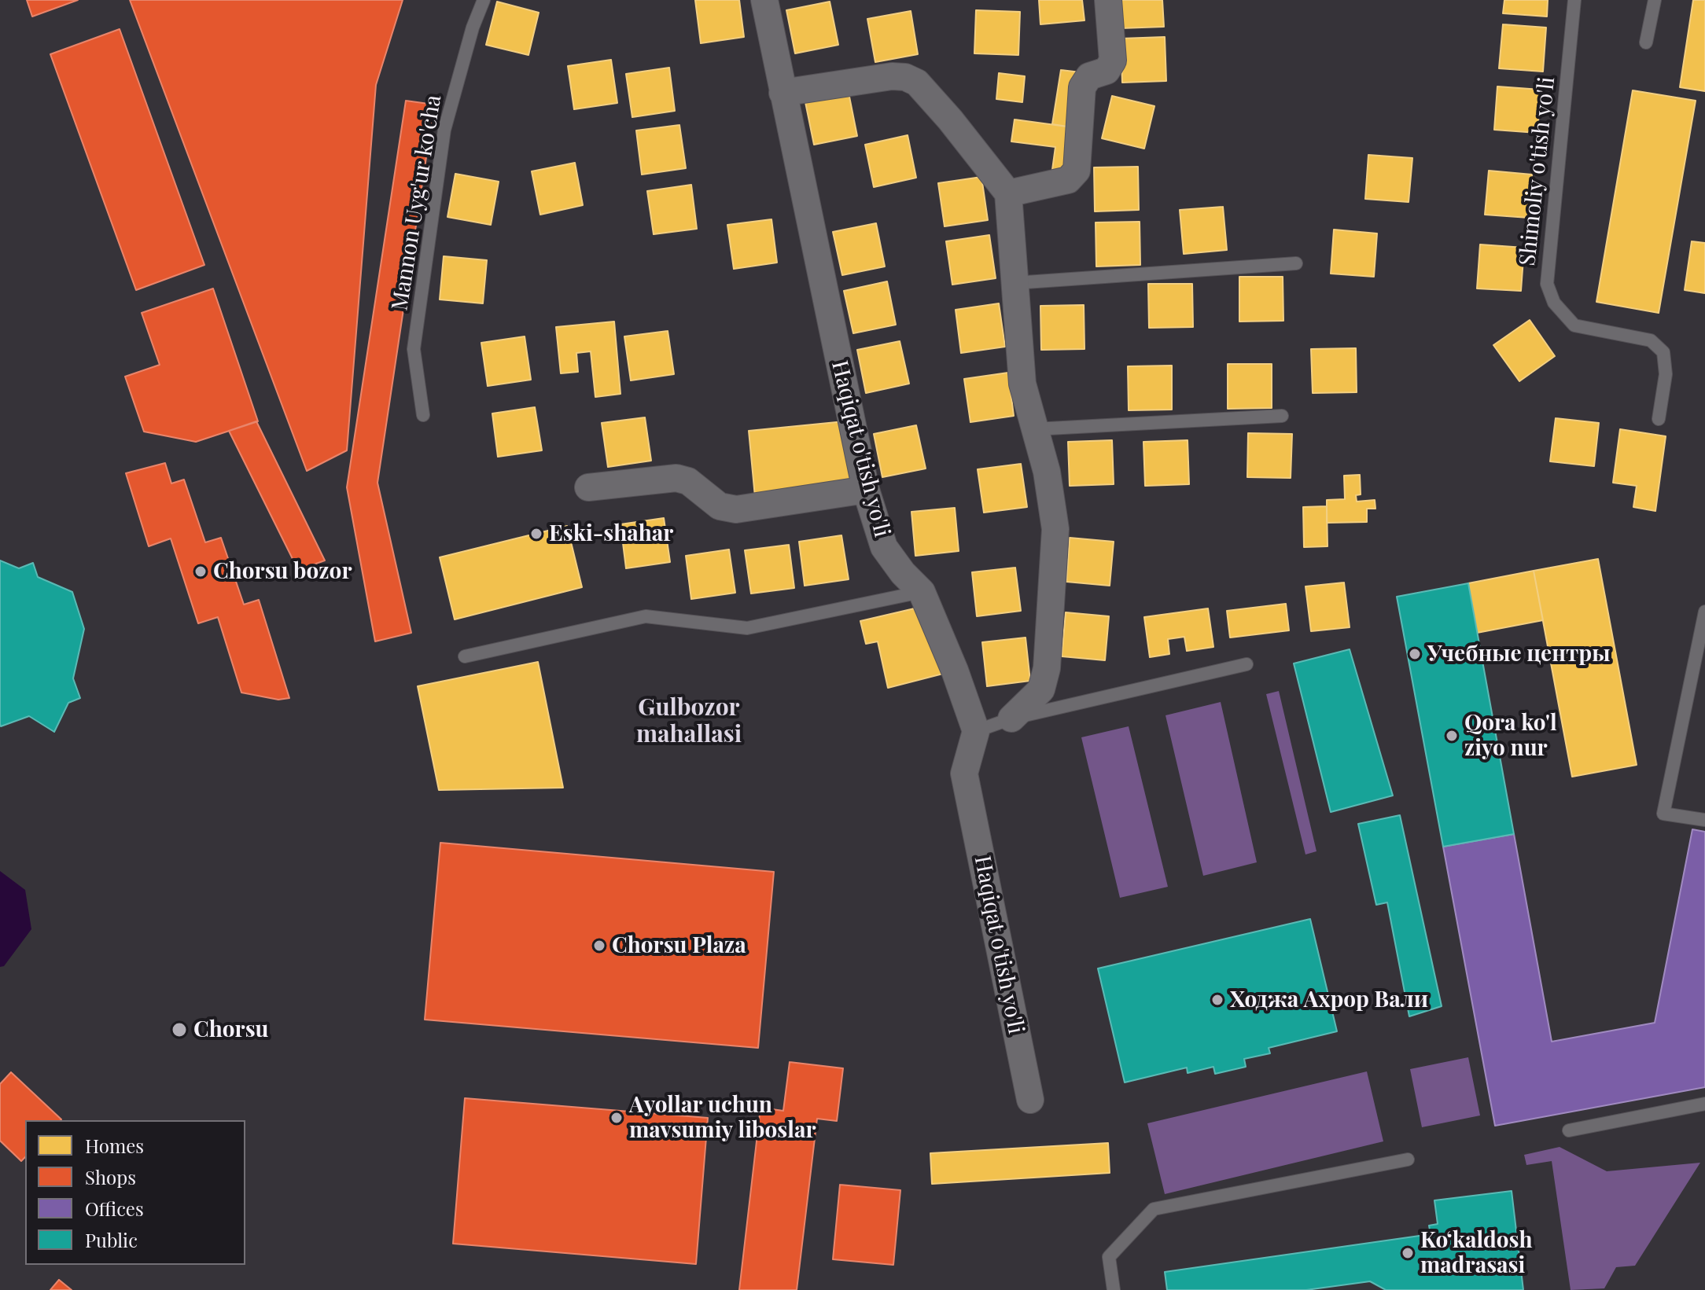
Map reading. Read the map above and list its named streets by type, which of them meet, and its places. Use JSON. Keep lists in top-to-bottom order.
{
  "streets": {
    "street": ["Haqiqat o'tish yo'li"],
    "lane": ["Shimoliy o'tish yo'li", "Mannon Uyg'ur ko'cha"]
  },
  "districts": ["Gulbozor mahallasi"],
  "places": [
    "Eski-shahar",
    "Chorsu bozor",
    "Учебные центры",
    "Qora ko'l ziyo nur",
    "Chorsu Plaza",
    "Ходжа Ахрор Вали",
    "Chorsu",
    "Ayollar uchun mavsumiy liboslar",
    "Koʻkaldosh madrasasi"
  ],
  "legend": [
    "Homes",
    "Shops",
    "Offices",
    "Public"
  ]
}
